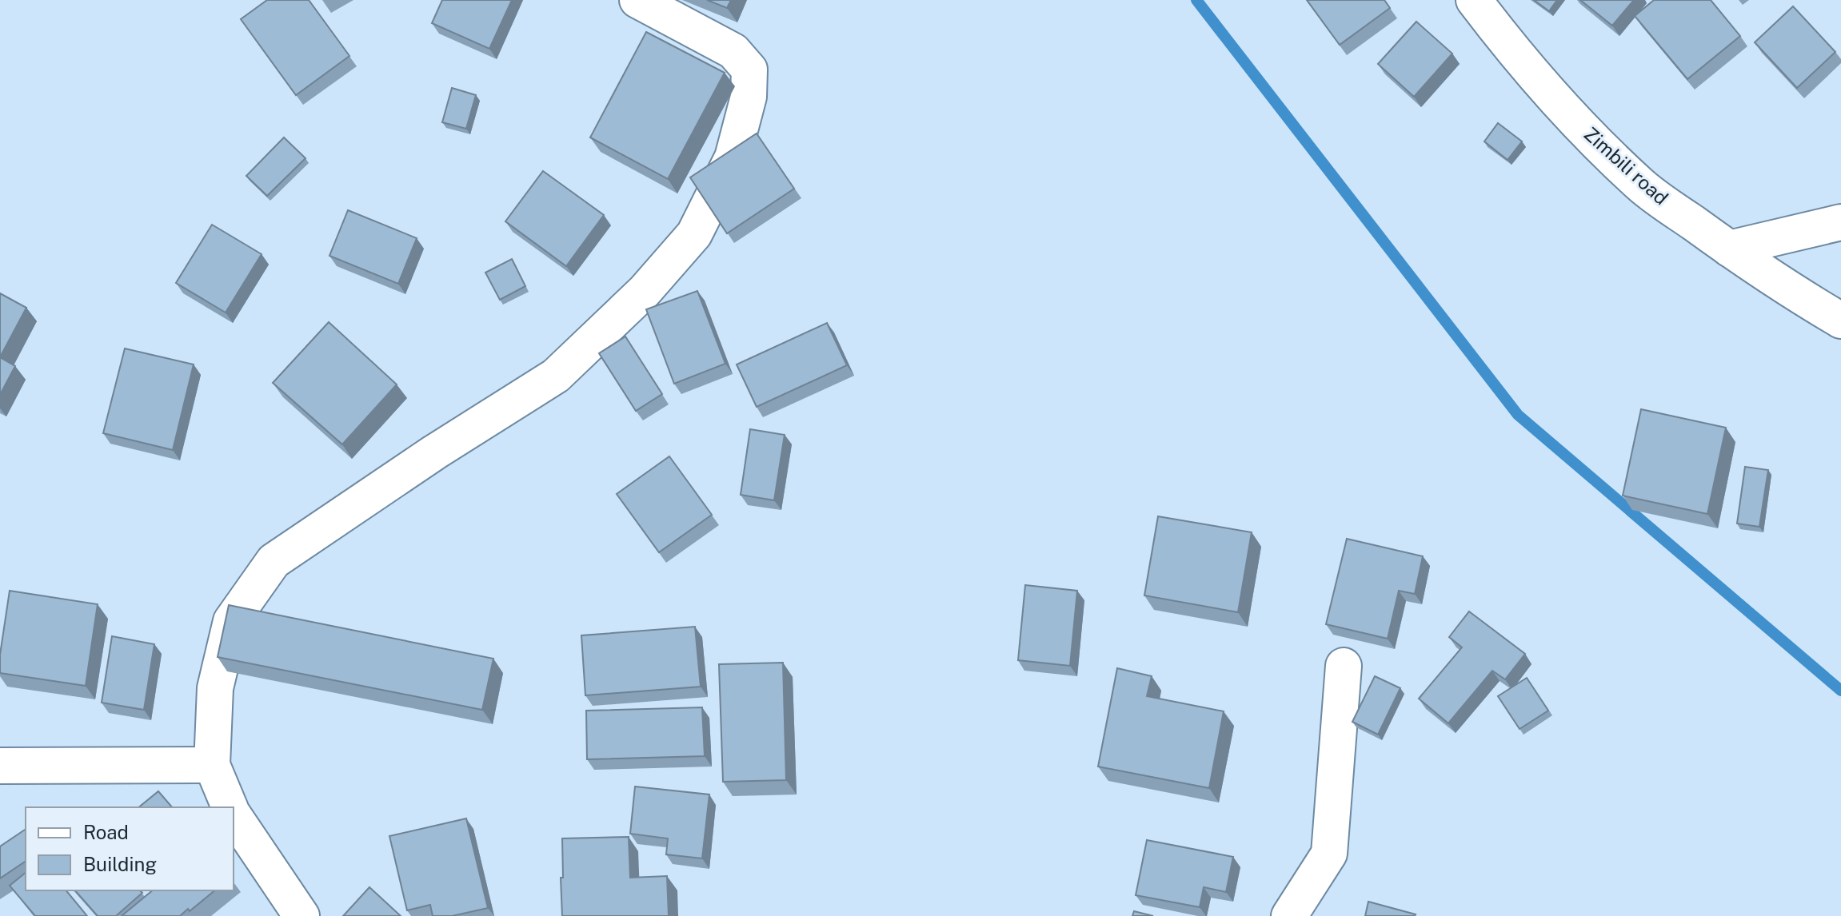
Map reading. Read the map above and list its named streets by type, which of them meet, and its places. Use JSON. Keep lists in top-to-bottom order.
{
  "streets": {
    "street": ["Zimbili road"]
  },
  "legend": ["Road", "Building"]
}
